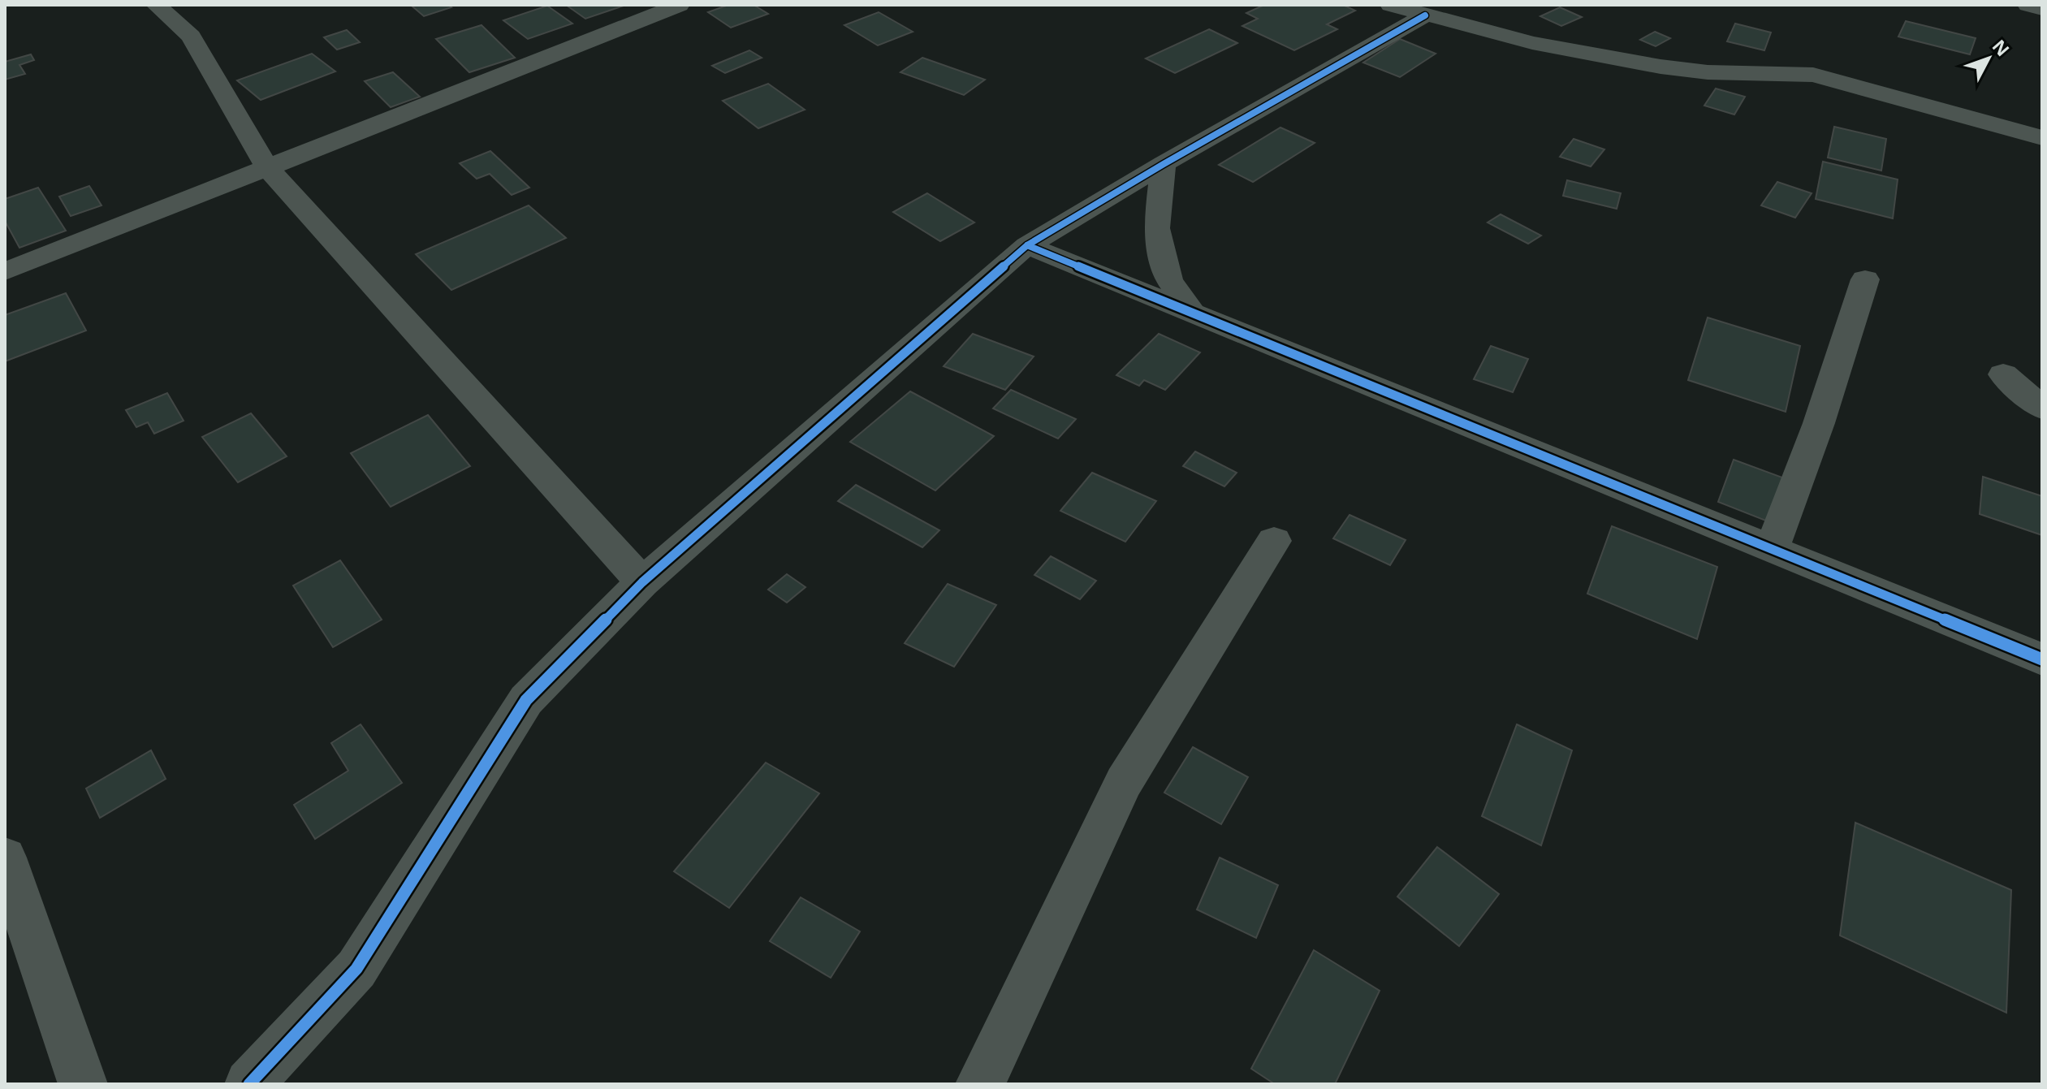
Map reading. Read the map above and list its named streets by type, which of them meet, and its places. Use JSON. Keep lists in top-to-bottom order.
{
  "north": "top right"
}
